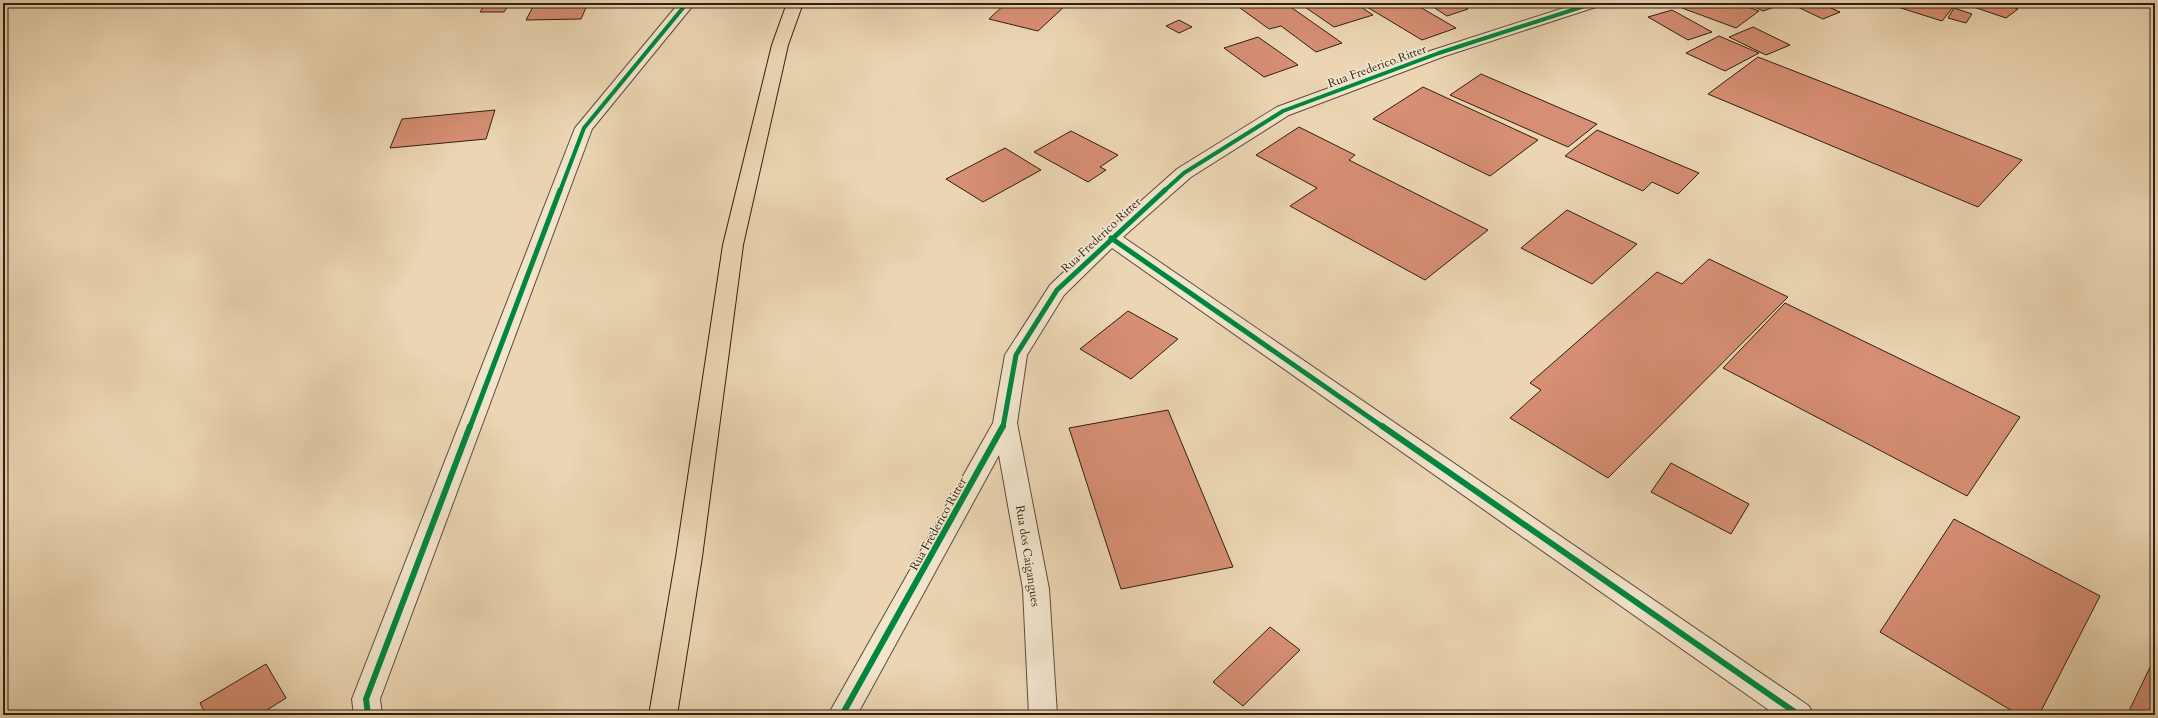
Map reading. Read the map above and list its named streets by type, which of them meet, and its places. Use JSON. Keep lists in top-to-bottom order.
{
  "streets": {
    "street": ["Rua Frederico Ritter", "Rua dos Caigangues"]
  },
  "crossings": [
    ["Rua Frederico Ritter", "Rua dos Caigangues"]
  ]
}
